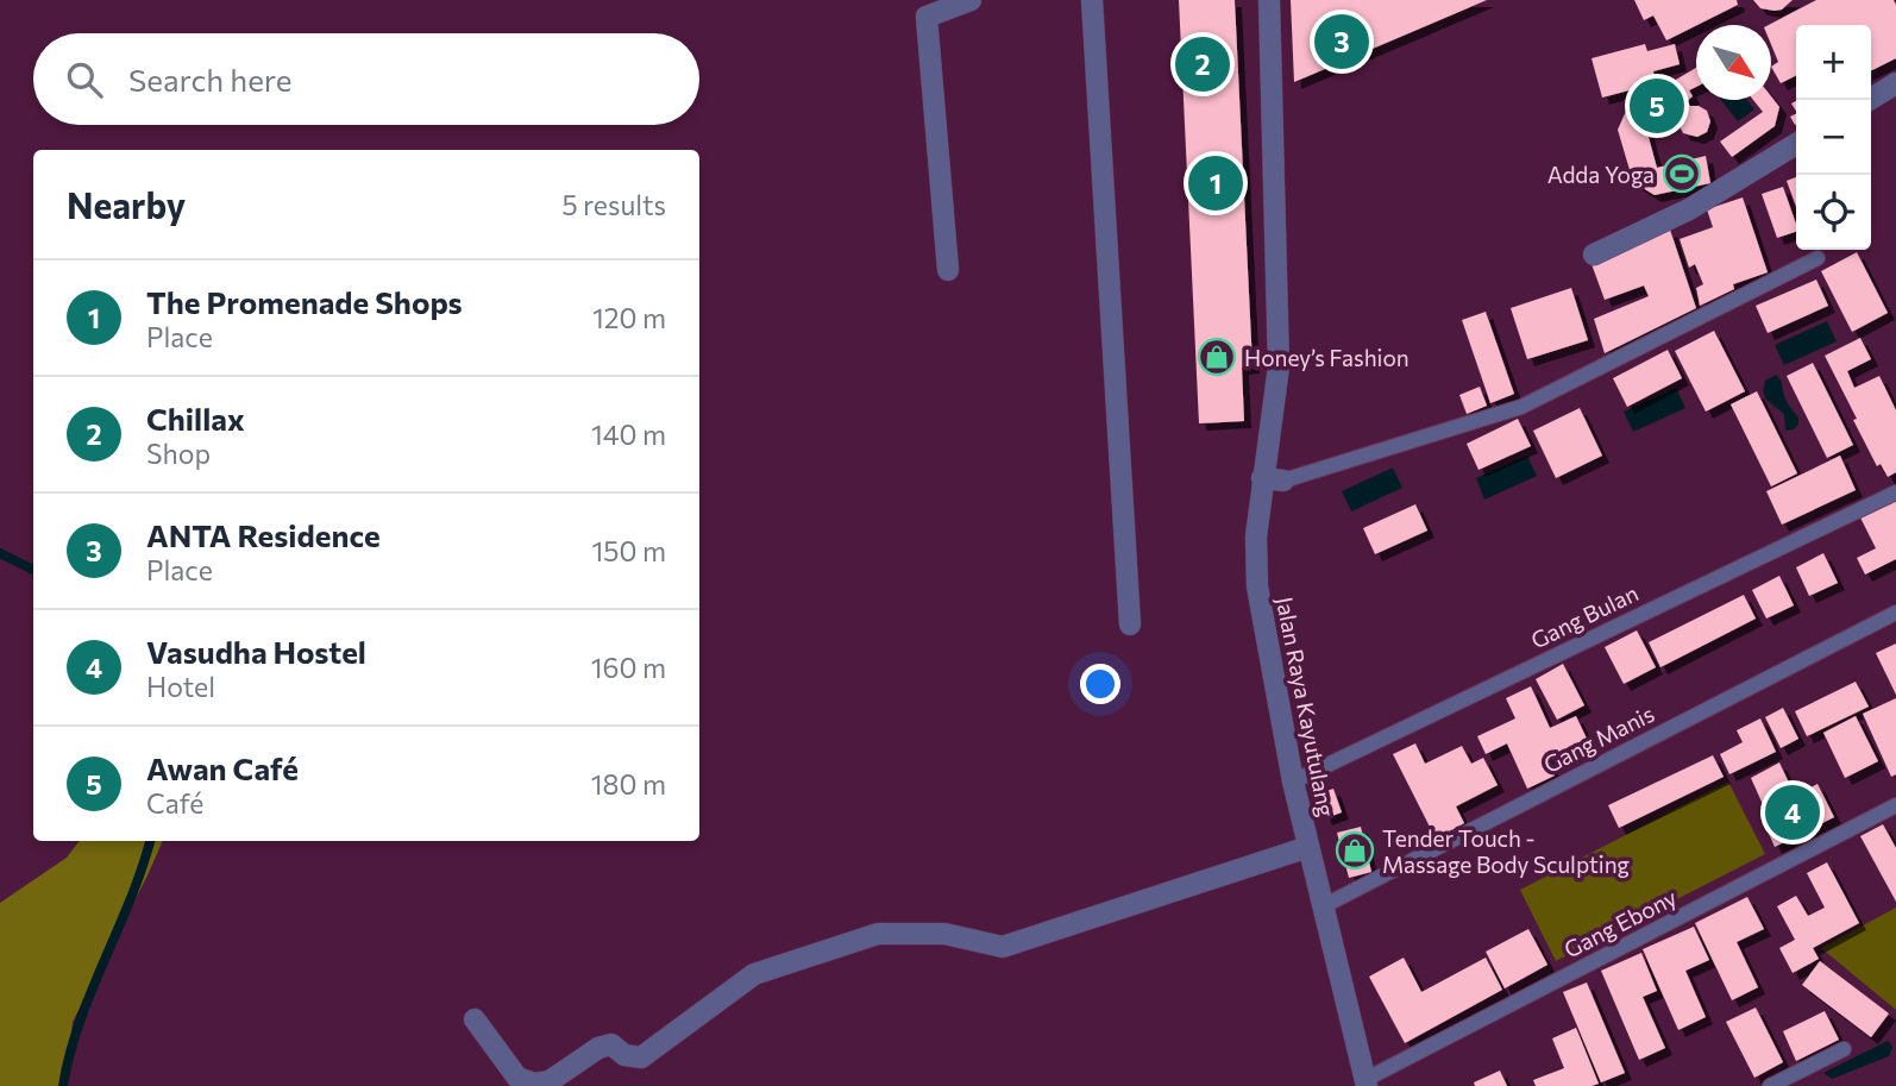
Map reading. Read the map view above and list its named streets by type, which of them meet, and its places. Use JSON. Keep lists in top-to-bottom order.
{
  "streets": {
    "street": ["Jalan Raya Kayutulang"],
    "lane": ["Gang Bulan", "Gang Manis", "Gang Ebony"]
  },
  "crossings": [
    ["Gang Bulan", "Jalan Raya Kayutulang"],
    ["Jalan Raya Kayutulang", "Gang Manis"],
    ["Jalan Raya Kayutulang", "Gang Ebony"]
  ],
  "places": {
    "sports": ["Adda Yoga"],
    "shop": ["Honey’s Fashion", "Tender Touch - Massage Body Sculpting"]
  },
  "north": "bottom right",
  "page": {
    "pins": [
      "3",
      "2",
      "5",
      "1",
      "4"
    ],
    "map_buttons": ["+", "−"],
    "search": "Search here",
    "heading": ["Nearby", "5 results"],
    "list": [
      {
        "mark": "1",
        "name": "The Promenade Shops",
        "note": "Place",
        "value": "120 m"
      },
      {
        "mark": "2",
        "name": "Chillax",
        "note": "Shop",
        "value": "140 m"
      },
      {
        "mark": "3",
        "name": "ANTA Residence",
        "note": "Place",
        "value": "150 m"
      },
      {
        "mark": "4",
        "name": "Vasudha Hostel",
        "note": "Hotel",
        "value": "160 m"
      },
      {
        "mark": "5",
        "name": "Awan Café",
        "note": "Café",
        "value": "180 m"
      }
    ]
  }
}
